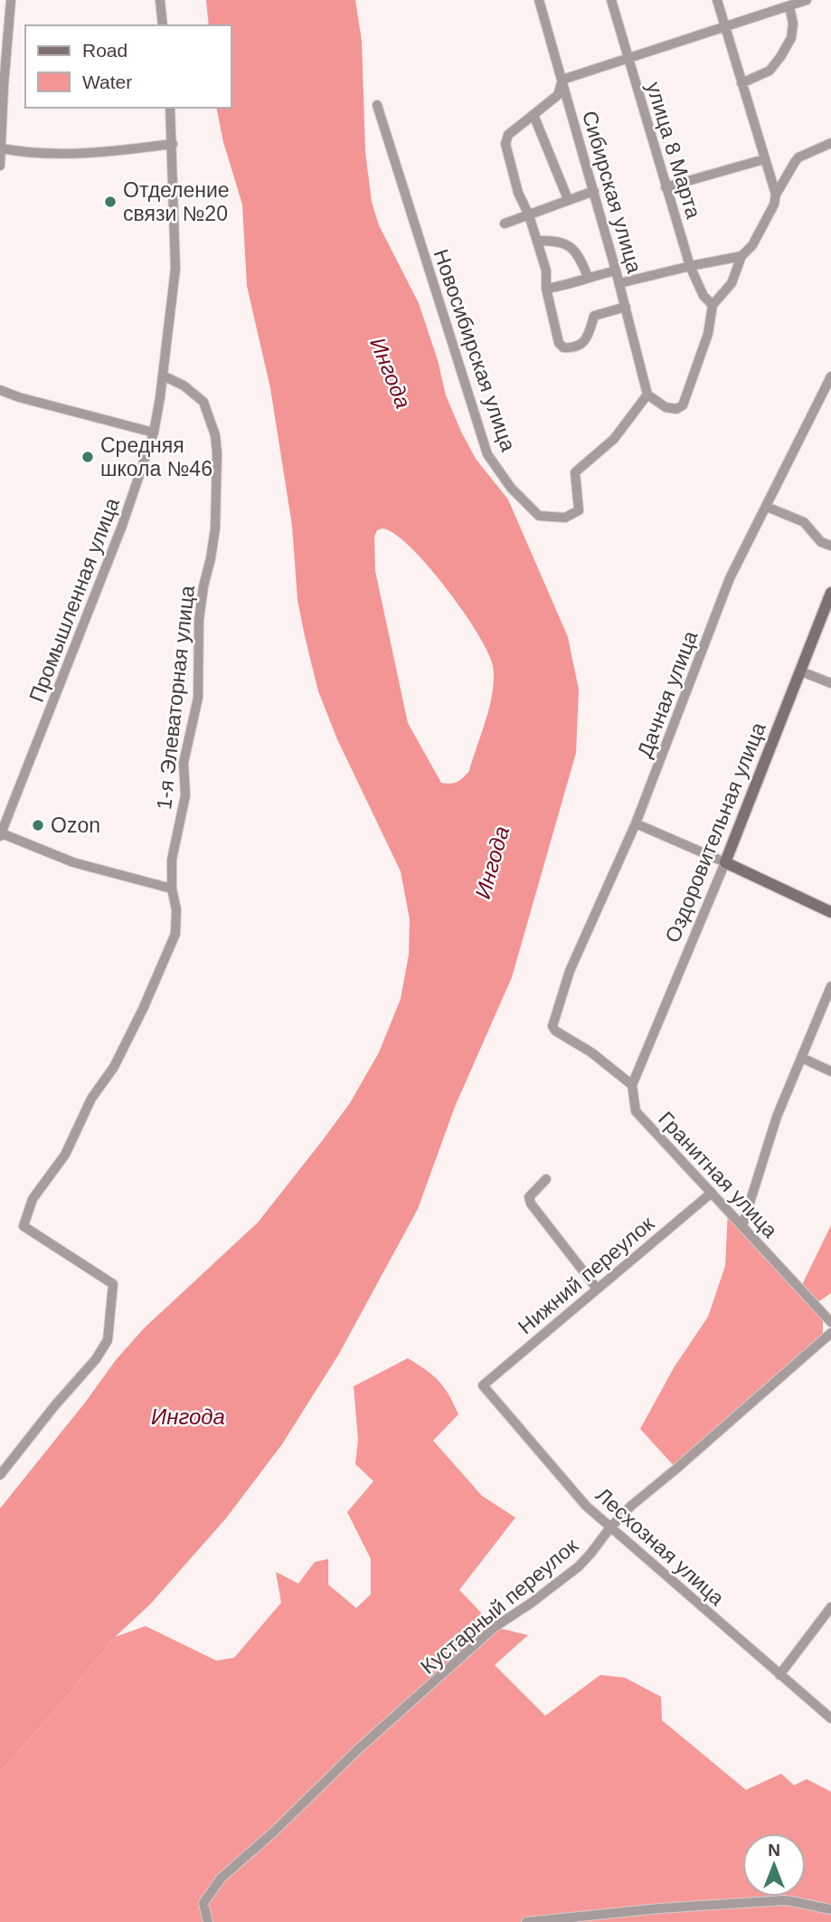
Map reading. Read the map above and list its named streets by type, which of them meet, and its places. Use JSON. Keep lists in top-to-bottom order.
{
  "streets": {
    "street": [
      "улица 8 Марта",
      "Сибирская улица",
      "Новосибирская улица",
      "Промышленная улица",
      "Дачная улица",
      "1-я Элеваторная улица",
      "Оздоровительная улица",
      "Гранитная улица",
      "Нижний переулок",
      "Лесхозная улица",
      "Кустарный переулок"
    ]
  },
  "crossings": [
    ["Сибирская улица", "Новосибирская улица"],
    ["Промышленная улица", "1-я Элеваторная улица"],
    ["Дачная улица", "Оздоровительная улица"],
    ["Дачная улица", "Гранитная улица"],
    ["Оздоровительная улица", "Гранитная улица"],
    ["Гранитная улица", "Нижний переулок"],
    ["Нижний переулок", "Лесхозная улица"],
    ["Лесхозная улица", "Кустарный переулок"]
  ],
  "water": ["Ингода"],
  "places": ["Отделение связи №20", "Средняя школа №46", "Ozon"],
  "legend": ["Road", "Water"],
  "north": "top"
}
